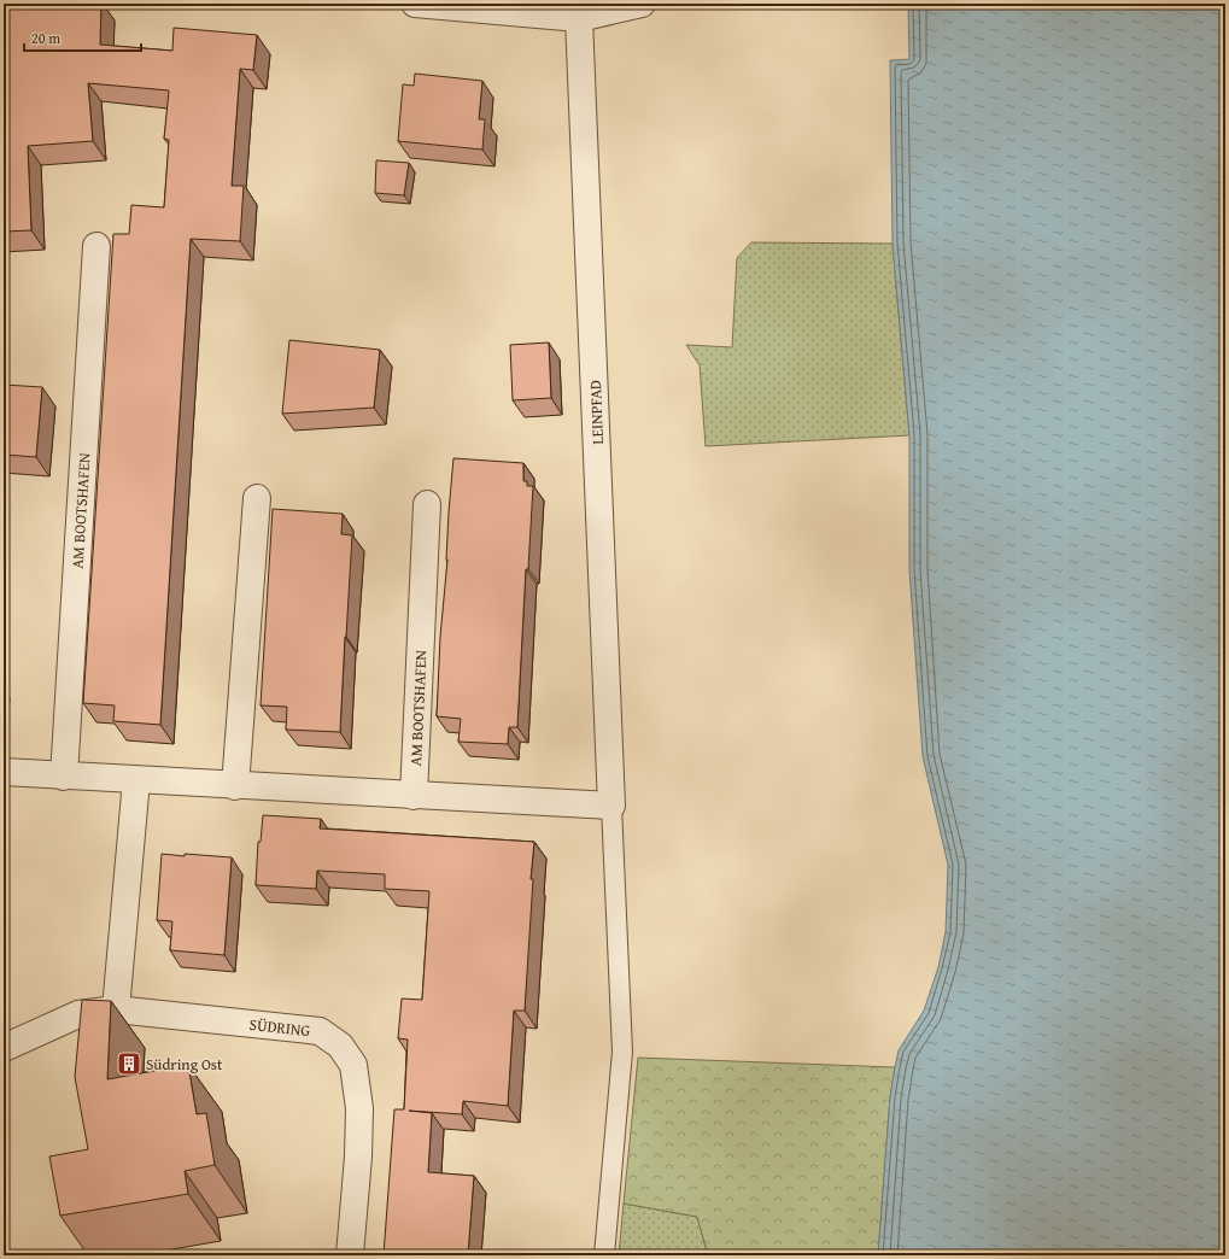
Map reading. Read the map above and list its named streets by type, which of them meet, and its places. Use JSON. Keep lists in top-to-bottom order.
{
  "streets": {
    "street": ["LEINPFAD", "AM BOOTSHAFEN", "SÜDRING"]
  },
  "places": {
    "building": ["Südring Ost"]
  },
  "scale_bar": "20 m"
}
